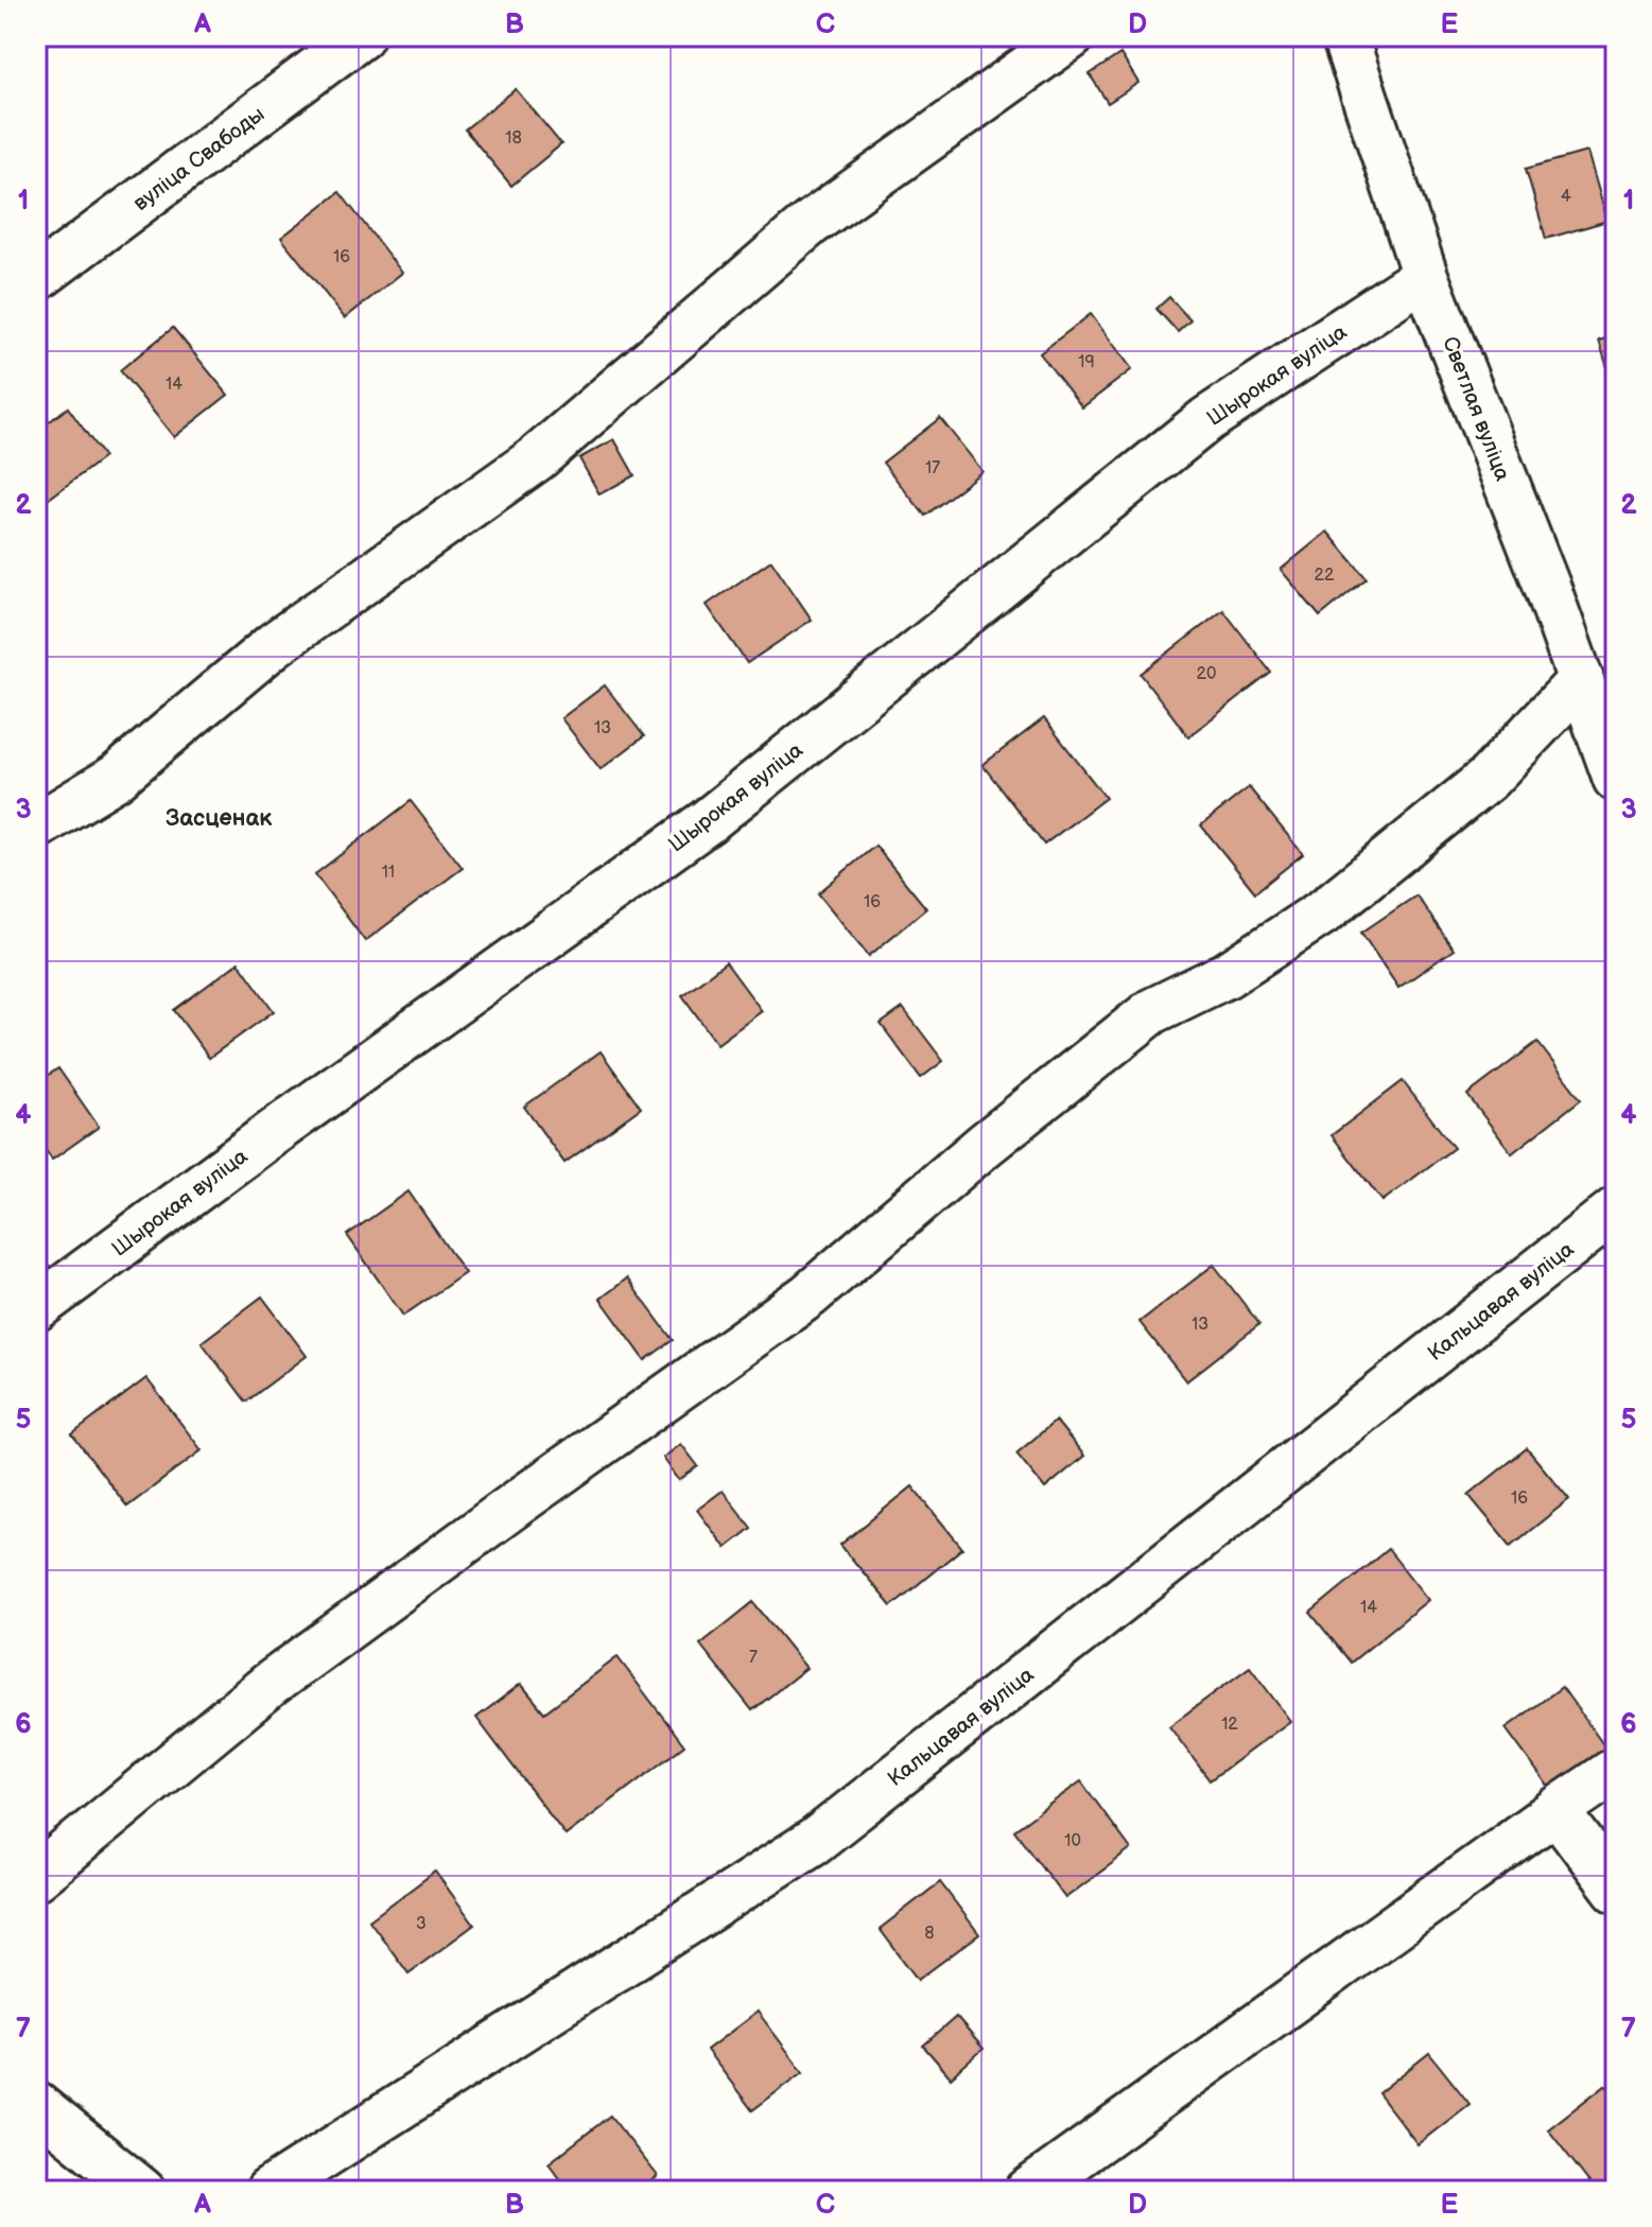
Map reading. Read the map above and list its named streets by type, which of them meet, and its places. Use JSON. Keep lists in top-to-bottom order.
{
  "streets": {
    "street": [
      "вуліца Свабоды",
      "Шырокая вуліца",
      "Светлая вуліца",
      "Кальцавая вуліца"
    ]
  },
  "crossings": [
    ["Шырокая вуліца", "Светлая вуліца"]
  ],
  "districts": ["Засценак"],
  "house_numbers": [
    "18",
    "4",
    "16",
    "19",
    "14",
    "17",
    "22",
    "20",
    "13",
    "11",
    "16",
    "13",
    "16",
    "14",
    "7",
    "12",
    "10",
    "3",
    "8"
  ],
  "grid": {
    "columns": [
      "A",
      "B",
      "C",
      "D",
      "E"
    ],
    "rows": [
      "1",
      "2",
      "3",
      "4",
      "5",
      "6",
      "7"
    ]
  }
}
